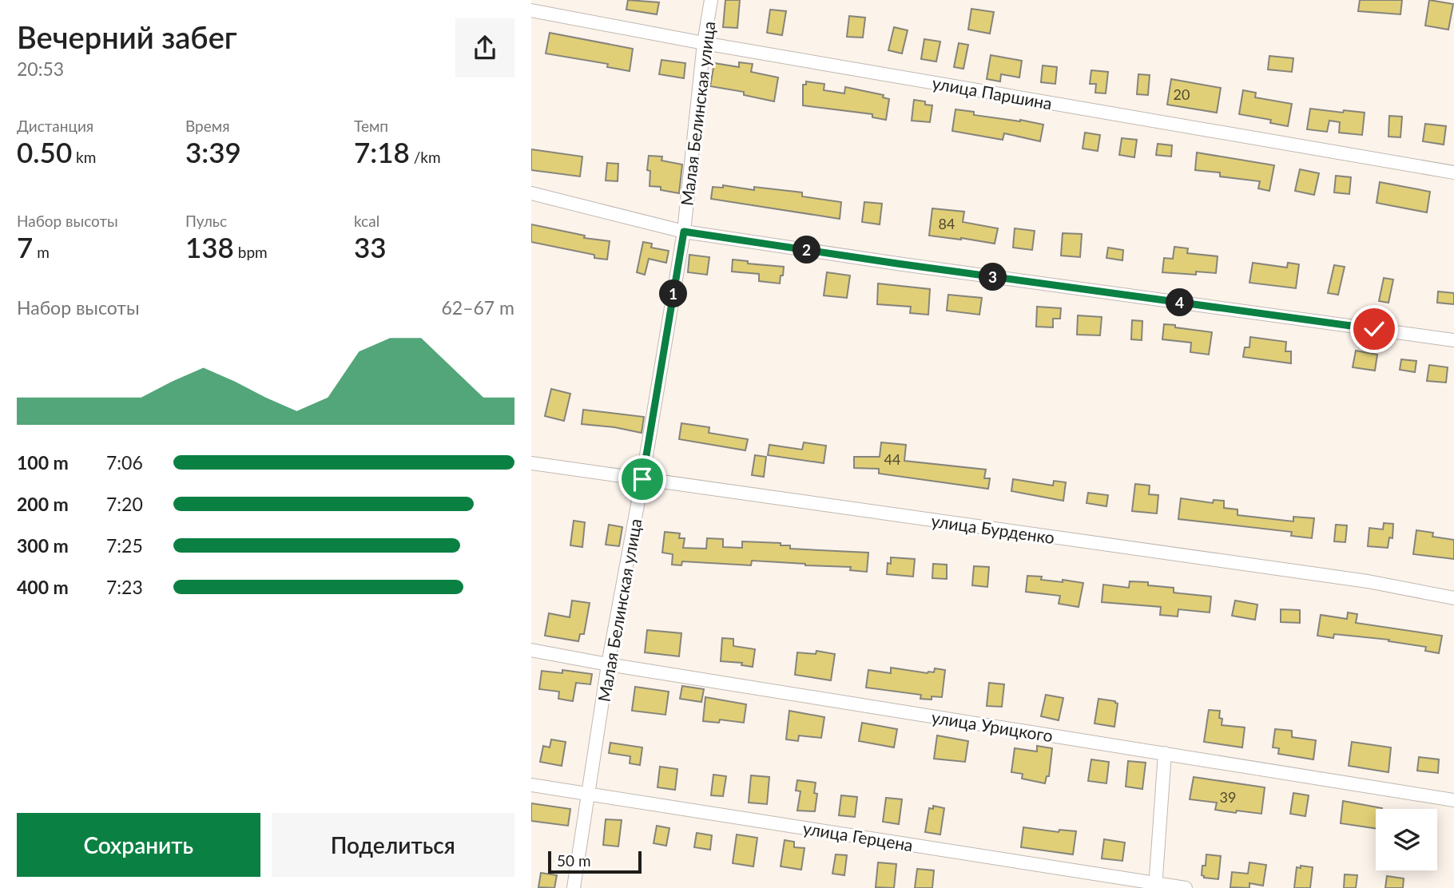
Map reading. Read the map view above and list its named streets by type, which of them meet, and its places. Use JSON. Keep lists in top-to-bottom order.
{
  "streets": {
    "street": [
      "улица Паршина",
      "Малая Белинская улица",
      "улица Бурденко",
      "улица Урицкого",
      "улица Герцена"
    ]
  },
  "crossings": [
    ["улица Паршина", "Малая Белинская улица"],
    ["Малая Белинская улица", "улица Бурденко"],
    ["Малая Белинская улица", "улица Урицкого"],
    ["Малая Белинская улица", "улица Герцена"]
  ],
  "house_numbers": [
    "20",
    "84",
    "44",
    "39"
  ],
  "scale_bar": "50 m",
  "page": {
    "heading": ["Вечерний забег", "20:53"],
    "stats": [
      ["Дистанция", "0.50 km"],
      ["Время", "3:39"],
      ["Темп", "7:18 /km"],
      ["Набор высоты", "7 m"],
      ["Пульс", "138 bpm"],
      ["kcal", "33"]
    ],
    "pins": [
      "2",
      "3",
      "1",
      "4"
    ],
    "chart": ["Набор высоты", "62–67 m"],
    "list": [
      {
        "name": "100 m",
        "note": "7:06"
      },
      {
        "name": "200 m",
        "note": "7:20"
      },
      {
        "name": "300 m",
        "note": "7:25"
      },
      {
        "name": "400 m",
        "note": "7:23"
      }
    ],
    "buttons": ["Сохранить", "Поделиться"],
    "scale": "50 m"
  }
}
